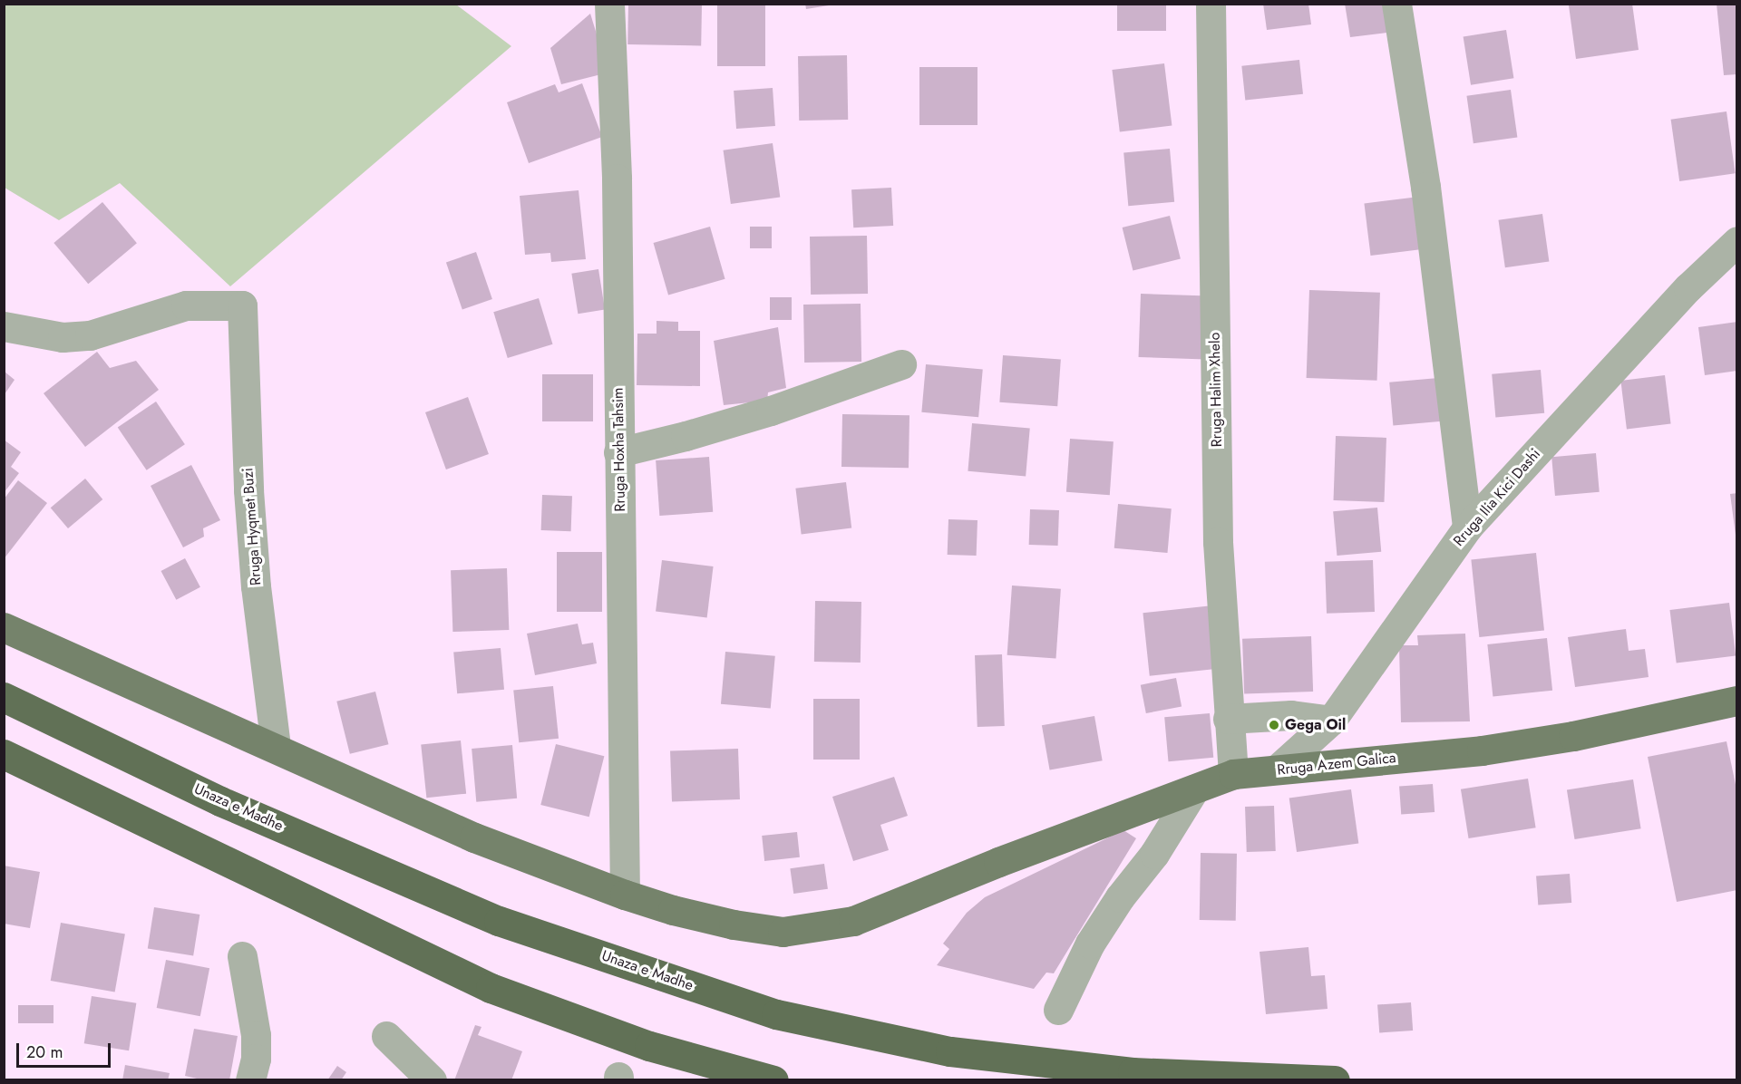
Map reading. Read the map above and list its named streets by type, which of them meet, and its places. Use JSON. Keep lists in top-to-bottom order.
{
  "streets": {
    "highway": ["Unaza e Madhe"],
    "main road": ["Rruga Azem Galica"],
    "street": [
      "Rruga Halim Xhelo",
      "Rruga Hoxha Tahsim",
      "Rruga Ilia Kici Dashi",
      "Rruga Hyqmet Buzi"
    ]
  },
  "crossings": [
    ["Rruga Halim Xhelo", "Rruga Azem Galica"],
    ["Rruga Hoxha Tahsim", "Rruga Azem Galica"],
    ["Rruga Ilia Kici Dashi", "Rruga Azem Galica"],
    ["Rruga Hyqmet Buzi", "Rruga Azem Galica"]
  ],
  "places": ["Gega Oil"],
  "scale_bar": "20 m"
}
